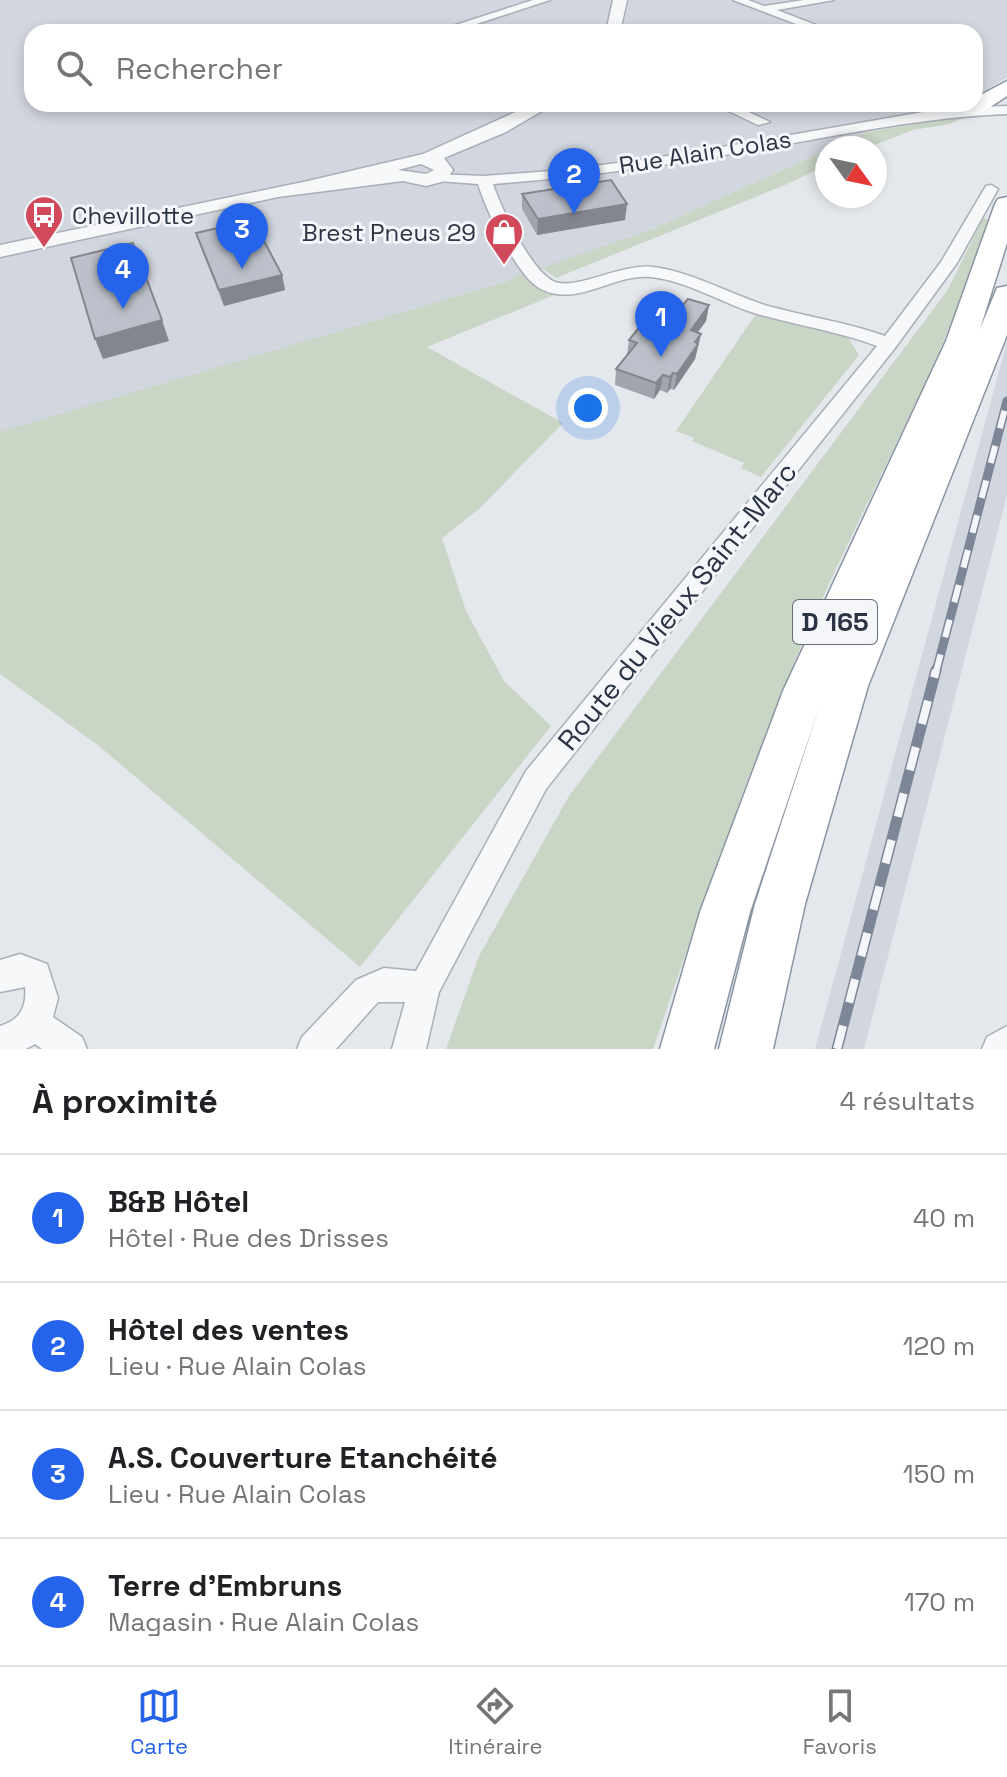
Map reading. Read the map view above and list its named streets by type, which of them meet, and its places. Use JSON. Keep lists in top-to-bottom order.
{
  "streets": {
    "highway": ["Route du Vieux Saint-Marc", "D 165"],
    "street": ["Rue Alain Colas"]
  },
  "places": {
    "bus stop": ["Chevillotte"],
    "shop": ["Brest Pneus 29"]
  },
  "north": "bottom right",
  "page": {
    "search": "Rechercher",
    "pins": [
      "2",
      "3",
      "4",
      "1"
    ],
    "heading": ["À proximité", "4 résultats"],
    "list": [
      {
        "mark": "1",
        "name": "B&B Hôtel",
        "note": "Hôtel · Rue des Drisses",
        "value": "40 m"
      },
      {
        "mark": "2",
        "name": "Hôtel des ventes",
        "note": "Lieu · Rue Alain Colas",
        "value": "120 m"
      },
      {
        "mark": "3",
        "name": "A.S. Couverture Etanchéité",
        "note": "Lieu · Rue Alain Colas",
        "value": "150 m"
      },
      {
        "mark": "4",
        "name": "Terre d'Embruns",
        "note": "Magasin · Rue Alain Colas",
        "value": "170 m"
      }
    ],
    "nav": ["Carte", "Itinéraire", "Favoris"]
  }
}
